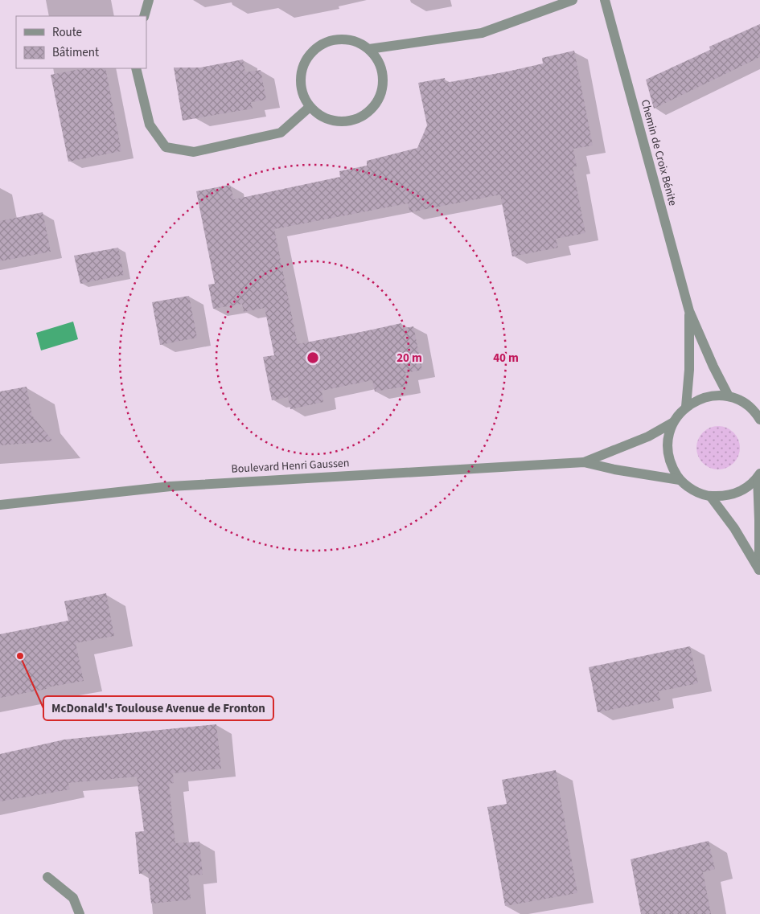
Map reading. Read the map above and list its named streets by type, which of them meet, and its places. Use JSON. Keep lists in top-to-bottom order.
{
  "streets": {
    "street": ["Chemin de Croix Bénite", "Boulevard Henri Gaussen"]
  },
  "crossings": [
    ["Chemin de Croix Bénite", "Boulevard Henri Gaussen"]
  ],
  "places": ["McDonald's Toulouse Avenue de Fronton"],
  "legend": ["Route", "Bâtiment"],
  "rings": ["20 m", "40 m"]
}
